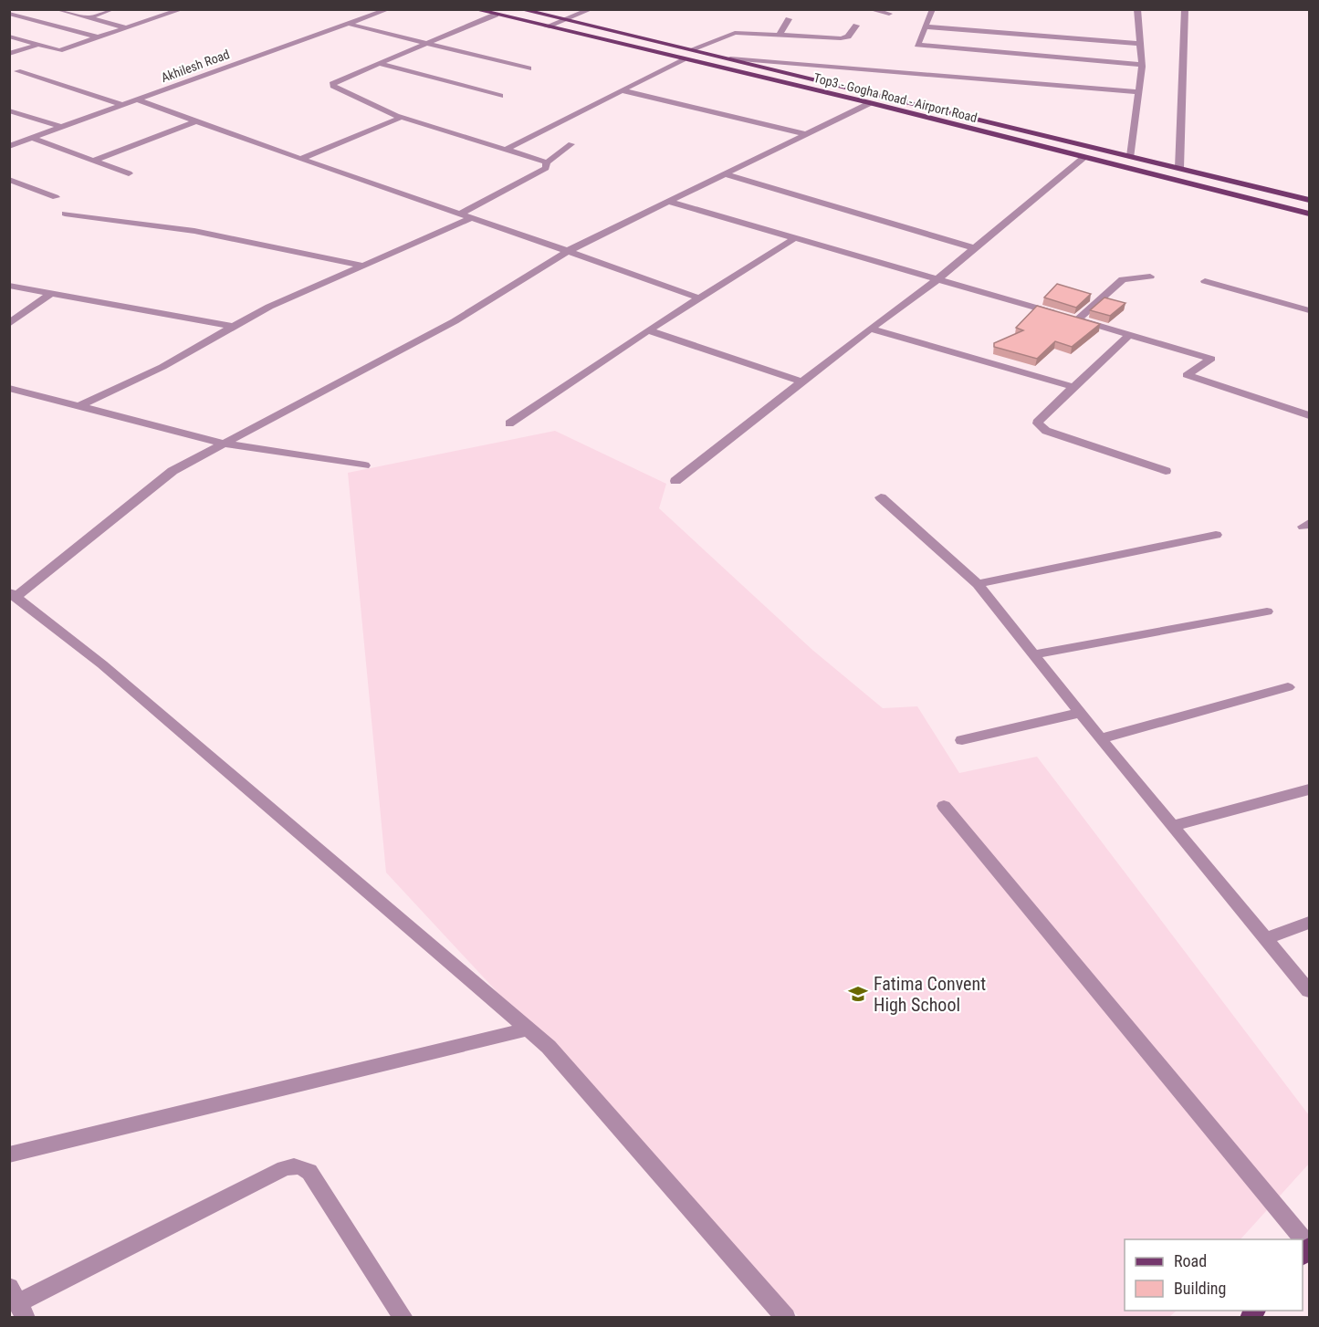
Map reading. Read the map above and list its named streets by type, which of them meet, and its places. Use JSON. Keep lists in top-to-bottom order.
{
  "streets": {
    "main road": ["Top3 - Gogha Road - Airport Road"],
    "street": ["Akhilesh Road"]
  },
  "places": {
    "school or university": ["Fatima Convent High School"]
  },
  "legend": ["Road", "Building"]
}
